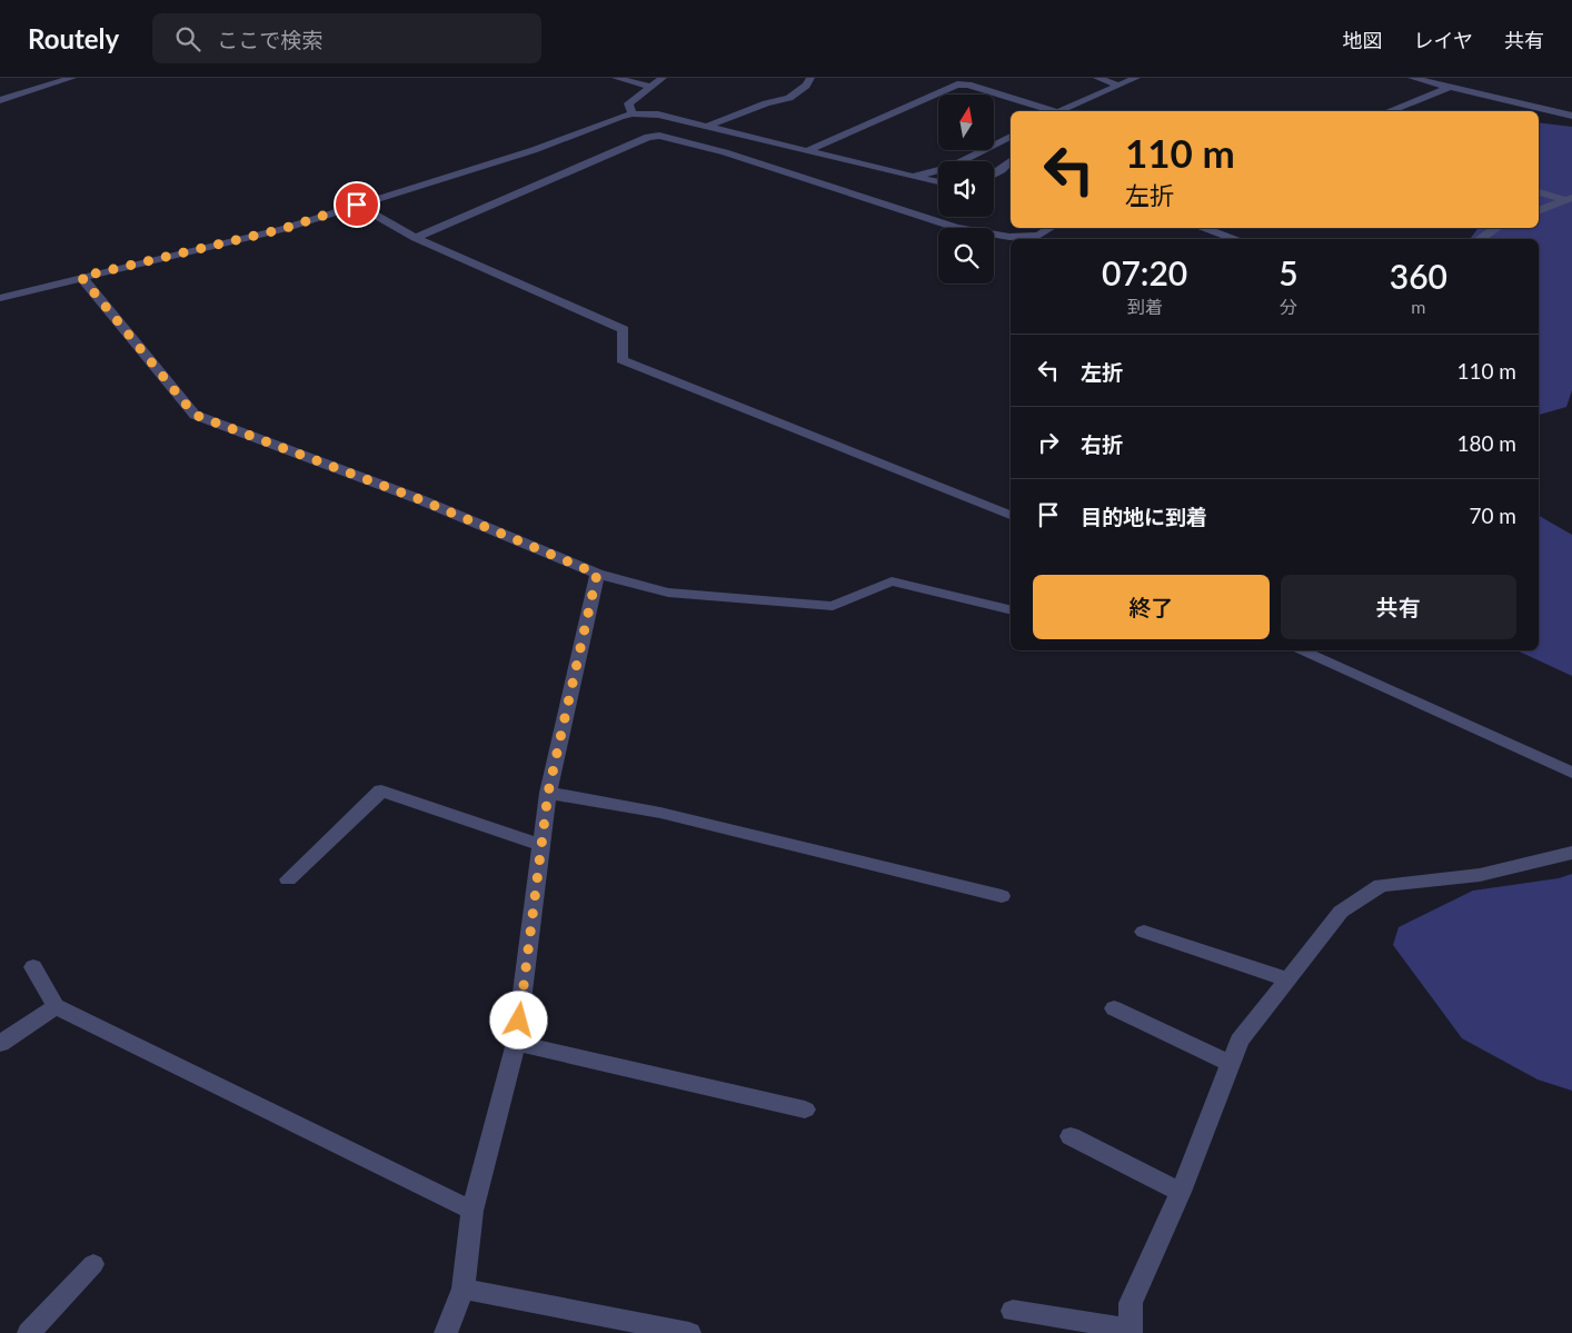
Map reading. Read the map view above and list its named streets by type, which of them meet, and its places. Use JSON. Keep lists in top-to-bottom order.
{
  "north": "top",
  "page": {
    "header": "Routely",
    "search": "ここで検索",
    "nav": ["地図", "レイヤ", "共有"],
    "turn": ["110 m", "左折"],
    "eta": [
      "07:20",
      "到着",
      "5",
      "分",
      "360",
      "m"
    ],
    "list": [
      {
        "name": "左折",
        "value": "110 m"
      },
      {
        "name": "右折",
        "value": "180 m"
      },
      {
        "name": "目的地に到着",
        "value": "70 m"
      }
    ],
    "buttons": ["終了", "共有"]
  }
}
